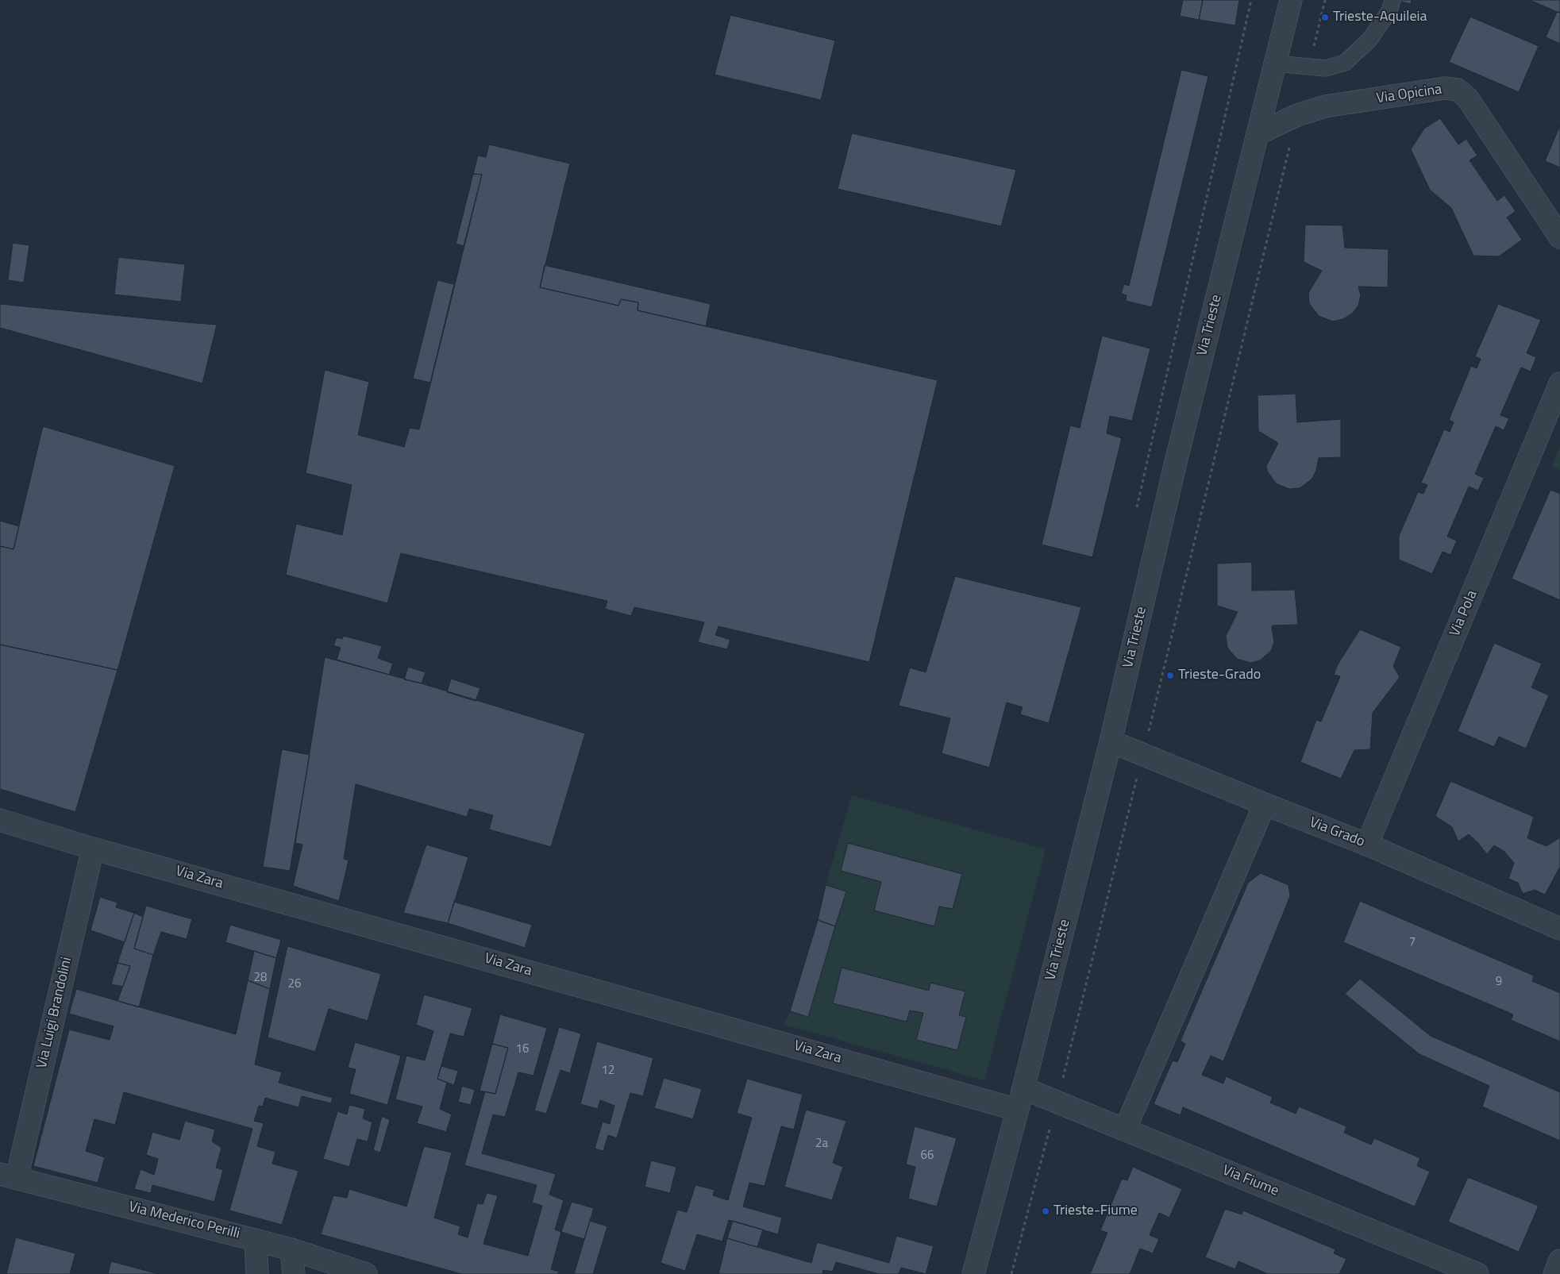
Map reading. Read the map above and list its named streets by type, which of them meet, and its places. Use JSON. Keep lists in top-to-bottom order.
{
  "streets": {
    "street": [
      "Via Opicina",
      "Via Trieste",
      "Via Pola",
      "Via Grado",
      "Via Zara",
      "Via Luigi Brandolini",
      "Via Fiume",
      "Via Mederico Perilli"
    ]
  },
  "crossings": [
    ["Via Opicina", "Via Trieste"],
    ["Via Trieste", "Via Grado"],
    ["Via Trieste", "Via Zara"],
    ["Via Trieste", "Via Fiume"],
    ["Via Pola", "Via Grado"],
    ["Via Zara", "Via Luigi Brandolini"],
    ["Via Luigi Brandolini", "Via Mederico Perilli"]
  ],
  "places": ["Trieste-Aquileia", "Trieste-Grado", "Trieste-Fiume"],
  "house_numbers": [
    "7",
    "28",
    "9",
    "26",
    "16",
    "12",
    "2a",
    "66"
  ]
}
